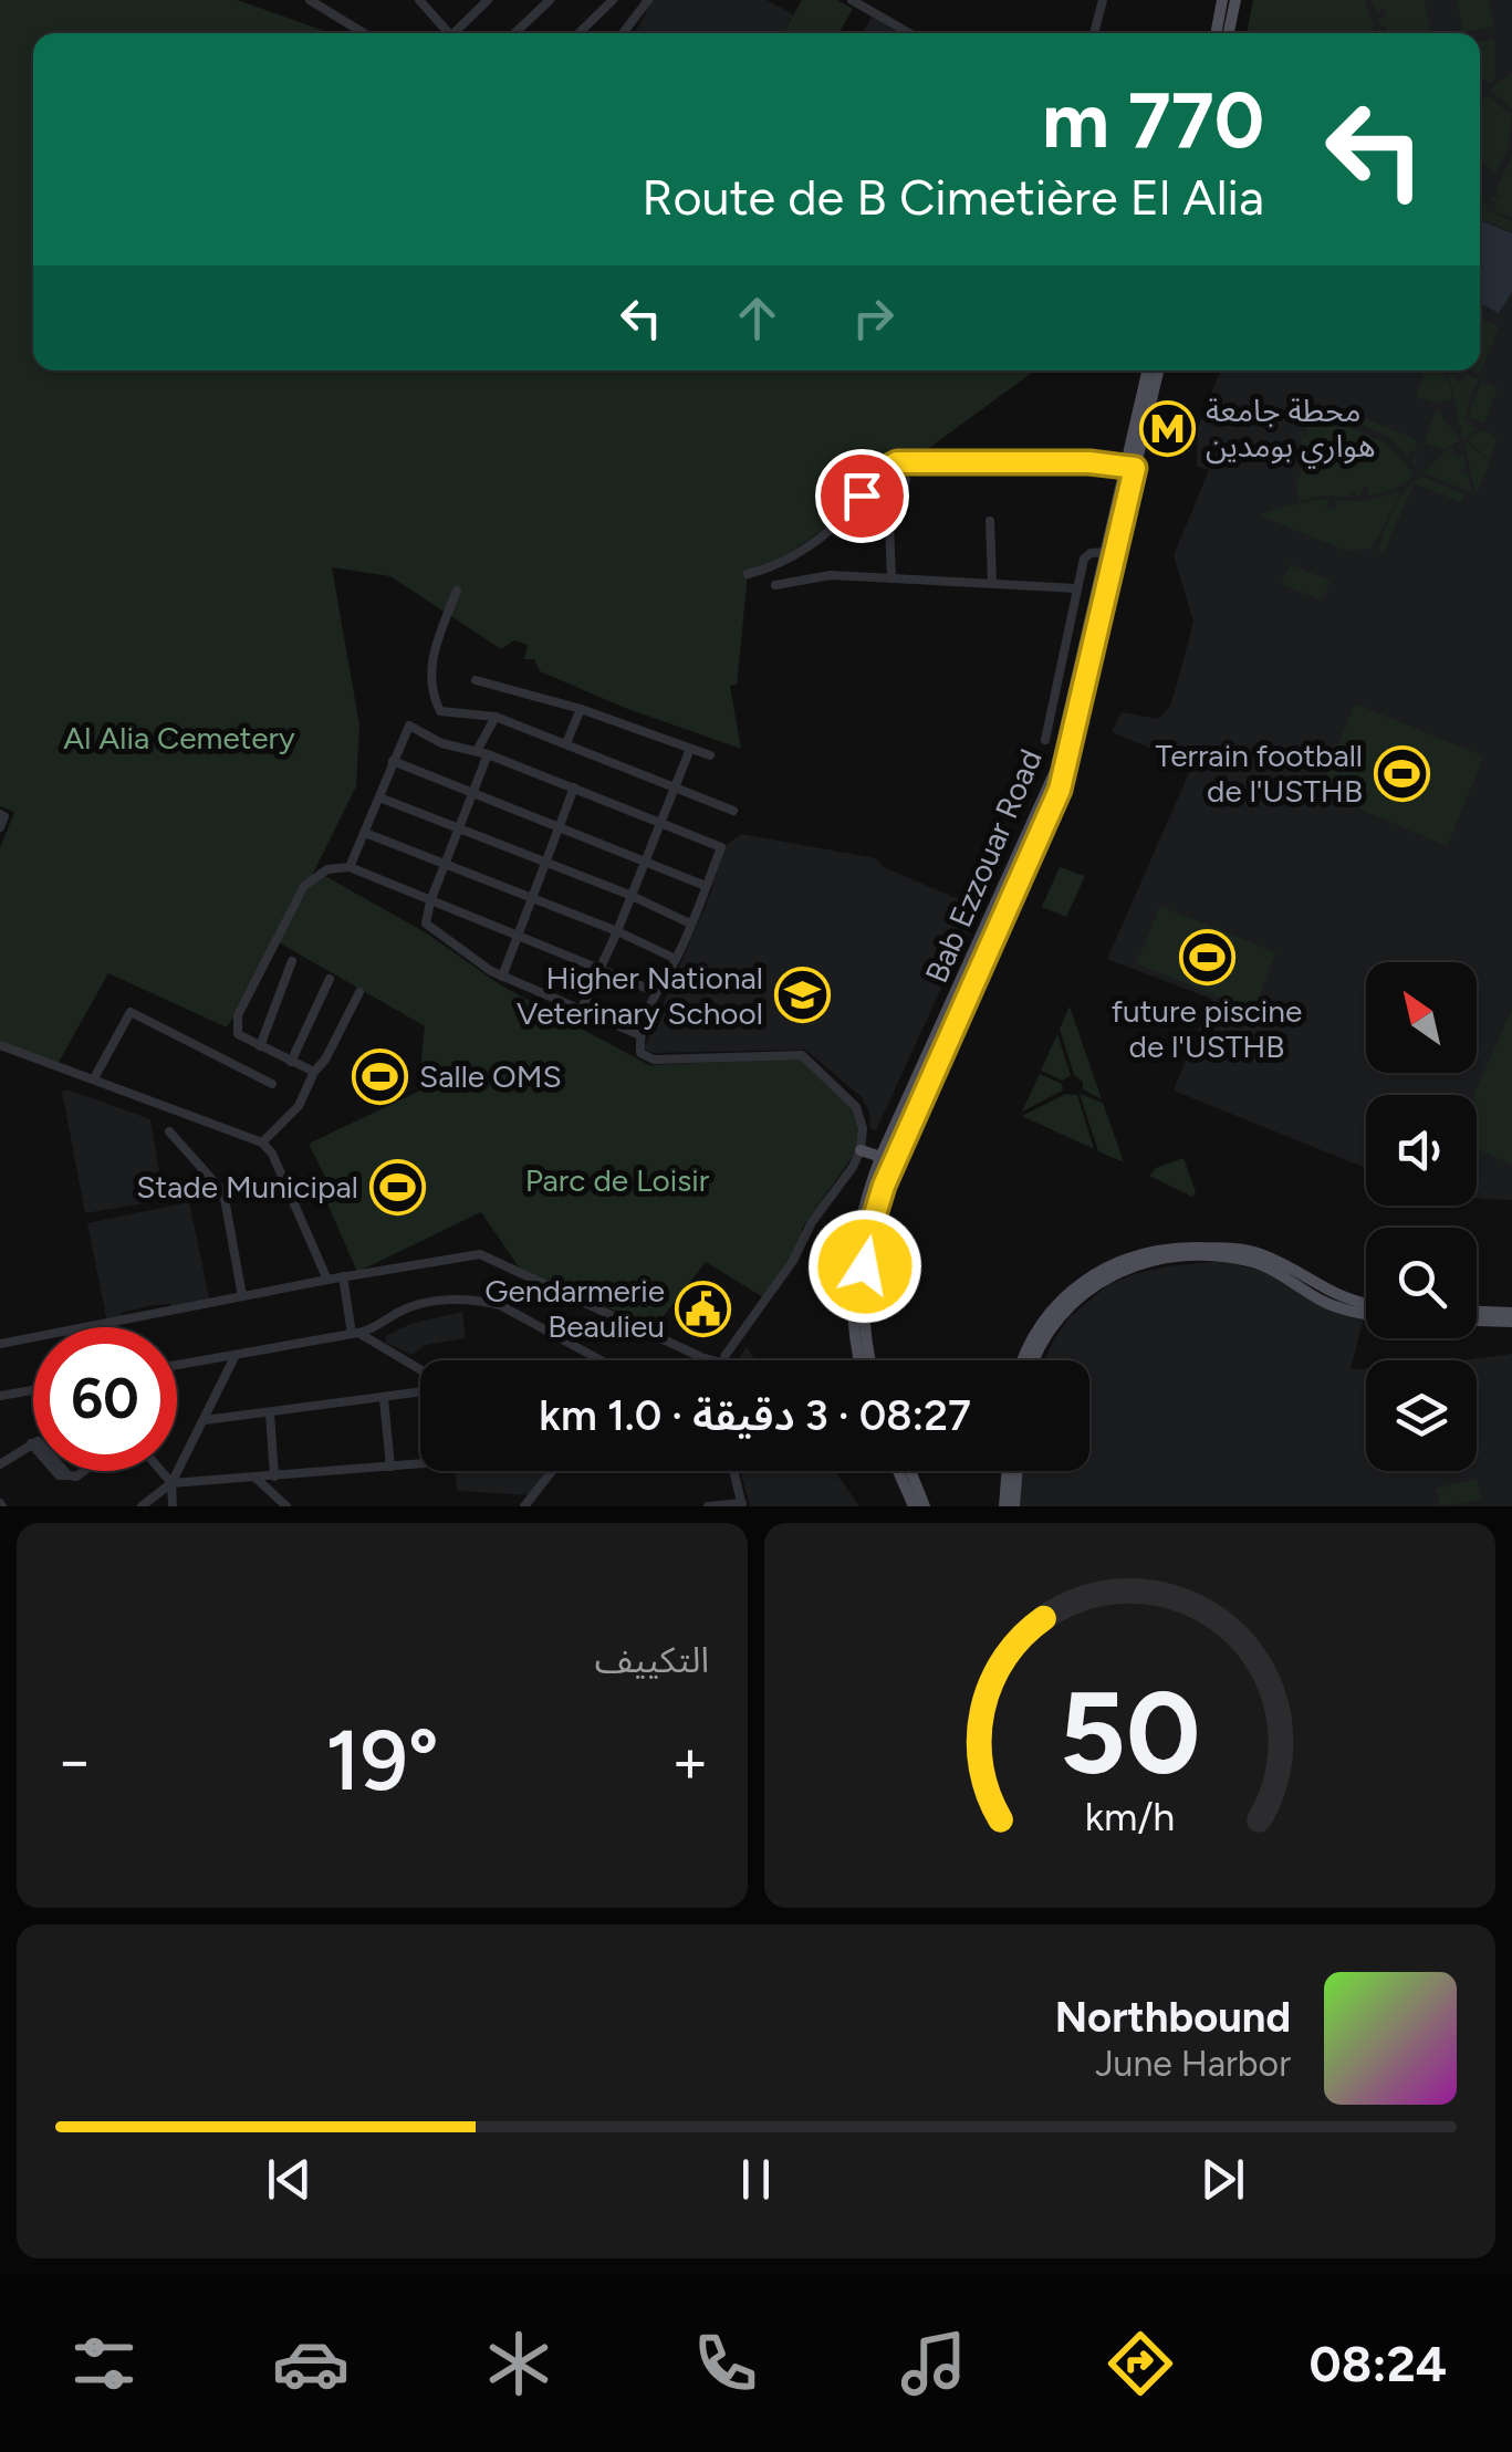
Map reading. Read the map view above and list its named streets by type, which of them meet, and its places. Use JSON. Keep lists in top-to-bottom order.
{
  "streets": {
    "main road": ["Bab Ezzouar Road"]
  },
  "parks": ["Al Alia Cemetery", "Parc de Loisir"],
  "places": {
    "metro station": ["محطة جامعة هواري بومدين"],
    "sports": [
      "Terrain football de l'USTHB",
      "future piscine de l'USTHB",
      "Salle OMS",
      "Stade Municipal"
    ],
    "school or university": ["Higher National Veterinary School"],
    "public building": ["Gendarmerie Beaulieu"]
  },
  "north": "top left",
  "page": {
    "turn": ["770 m", "Route de B Cimetière El Alia"],
    "limit": "60",
    "trip": "08:27 · 3 دقيقة · 1.0 km",
    "tile": "التكييف",
    "heat": ["−", "19°", "+"],
    "song": ["Northbound", "June Harbor"],
    "tabs": "08:24",
    "gauge": ["50", "km/h"]
  }
}
